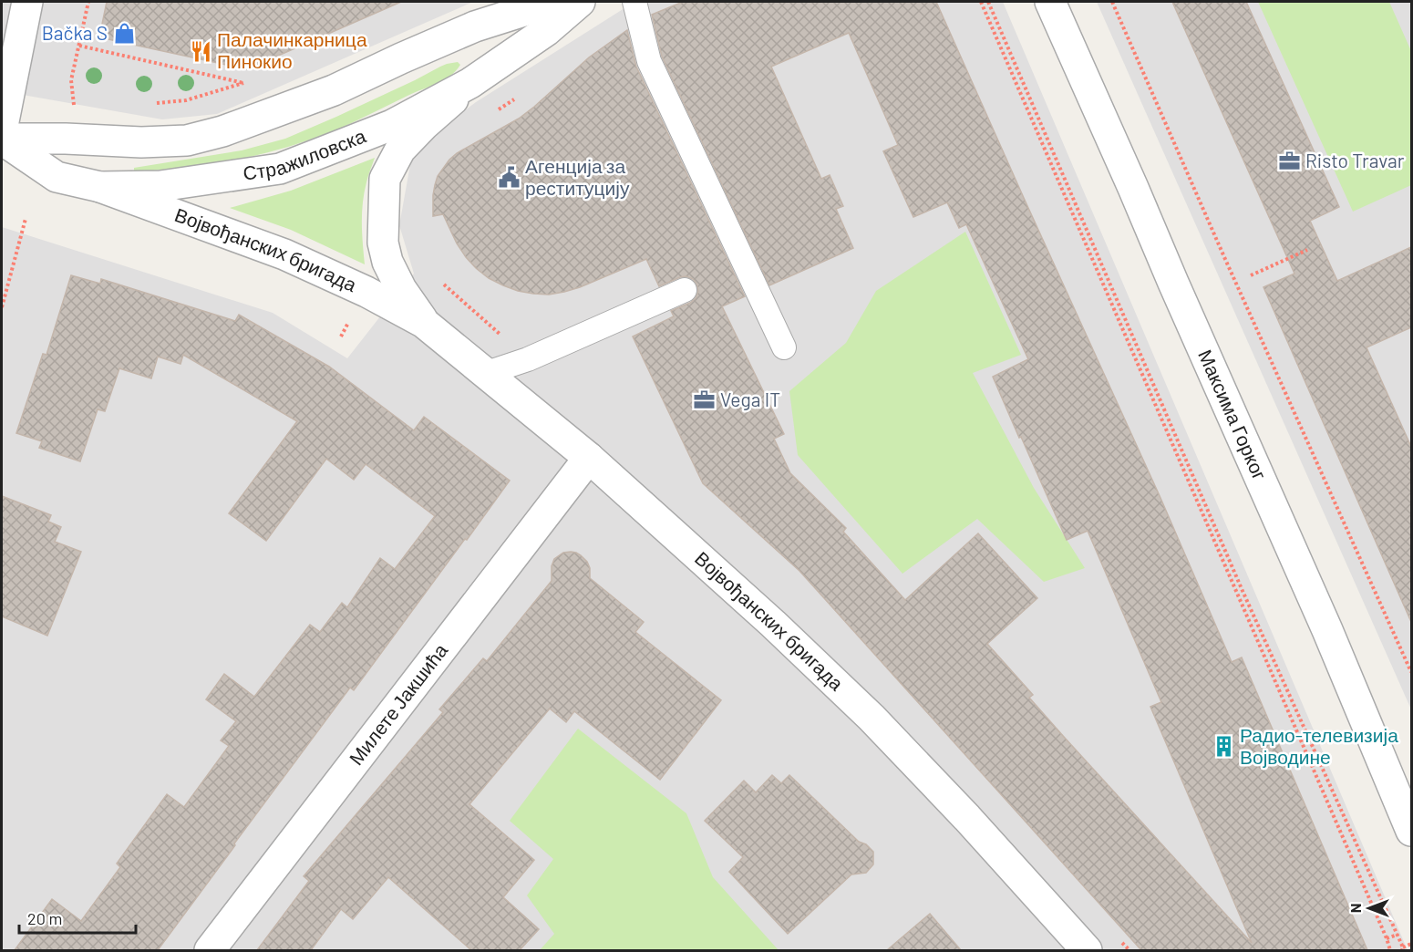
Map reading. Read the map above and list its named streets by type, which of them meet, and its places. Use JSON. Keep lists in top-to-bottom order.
{
  "streets": {
    "street": [
      "Стражиловска",
      "Војвођанских бригада",
      "Максима Горког",
      "Милете Јакшића"
    ]
  },
  "crossings": [
    ["Стражиловска", "Војвођанских бригада"],
    ["Војвођанских бригада", "Милете Јакшића"]
  ],
  "places": {
    "shop": ["Bačka S"],
    "restaurant": ["Палачинкарница Пинокио"],
    "office": ["Risto Travar", "Vega IT"],
    "public building": ["Агенција за реституцију"],
    "building": ["Радио-телевизија Војводине"]
  },
  "scale_bar": "20 m",
  "north": "left"
}
